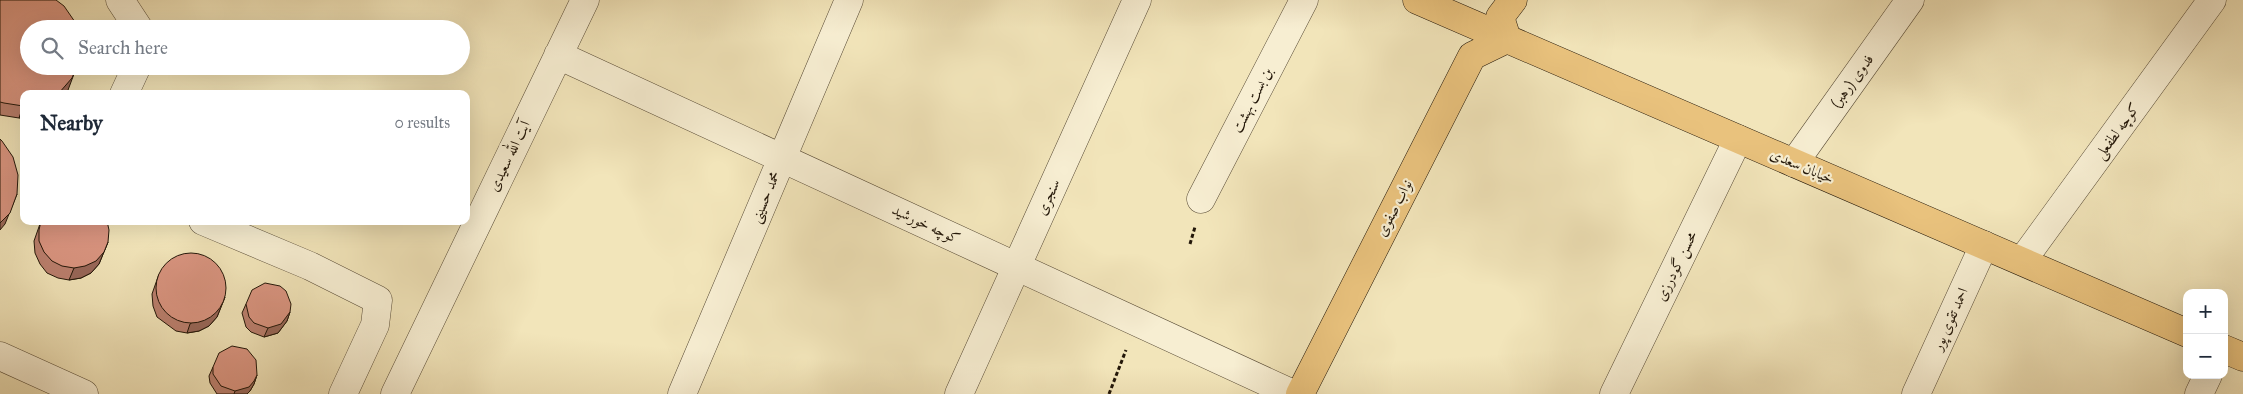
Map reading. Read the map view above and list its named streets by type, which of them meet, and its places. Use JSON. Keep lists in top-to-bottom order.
{
  "streets": {
    "main road": ["خیابان سعدی", "نواب صفوی"],
    "street": [
      "فدوی (رهبر)",
      "بن بست بهشت",
      "کوچه لطفعلی",
      "آیت الله سعیدی",
      "محمد حسینی",
      "سنجری",
      "کوچه خورشید",
      "محسن گودرزی",
      "احمد تقوی پور"
    ]
  },
  "crossings": [
    ["فدوی (رهبر)", "خیابان سعدی"],
    ["کوچه لطفعلی", "خیابان سعدی"],
    ["آیت الله سعیدی", "کوچه خورشید"],
    ["خیابان سعدی", "نواب صفوی"],
    ["خیابان سعدی", "محسن گودرزی"],
    ["خیابان سعدی", "احمد تقوی پور"],
    ["محمد حسینی", "کوچه خورشید"],
    ["سنجری", "کوچه خورشید"]
  ],
  "page": {
    "search": "Search here",
    "heading": ["Nearby", "0 results"],
    "map_buttons": ["+", "−"]
  }
}
